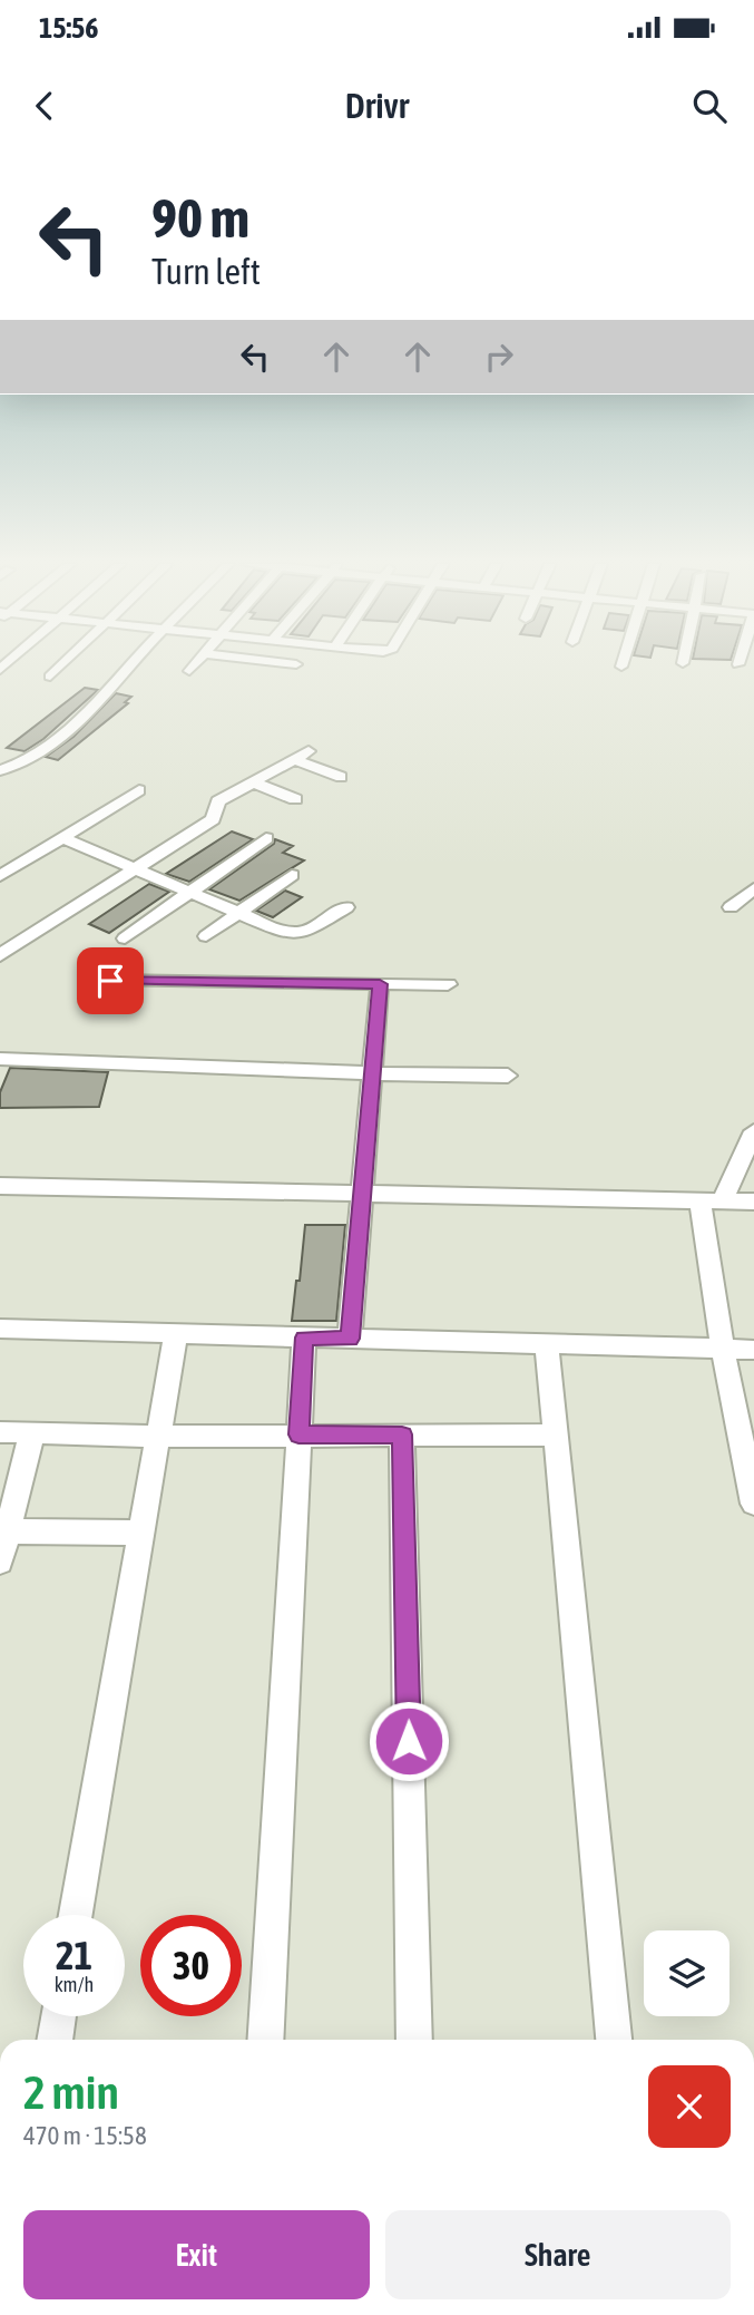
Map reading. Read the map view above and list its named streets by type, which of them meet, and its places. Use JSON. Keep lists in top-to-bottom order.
{
  "page": {
    "status": "15:56",
    "header": "Drivr",
    "turn": ["90 m", "Turn left"],
    "speed": "21 km/h",
    "limit": "30",
    "heading": ["2 min", "470 m · 15:58"],
    "buttons": ["Exit", "Share"]
  }
}
